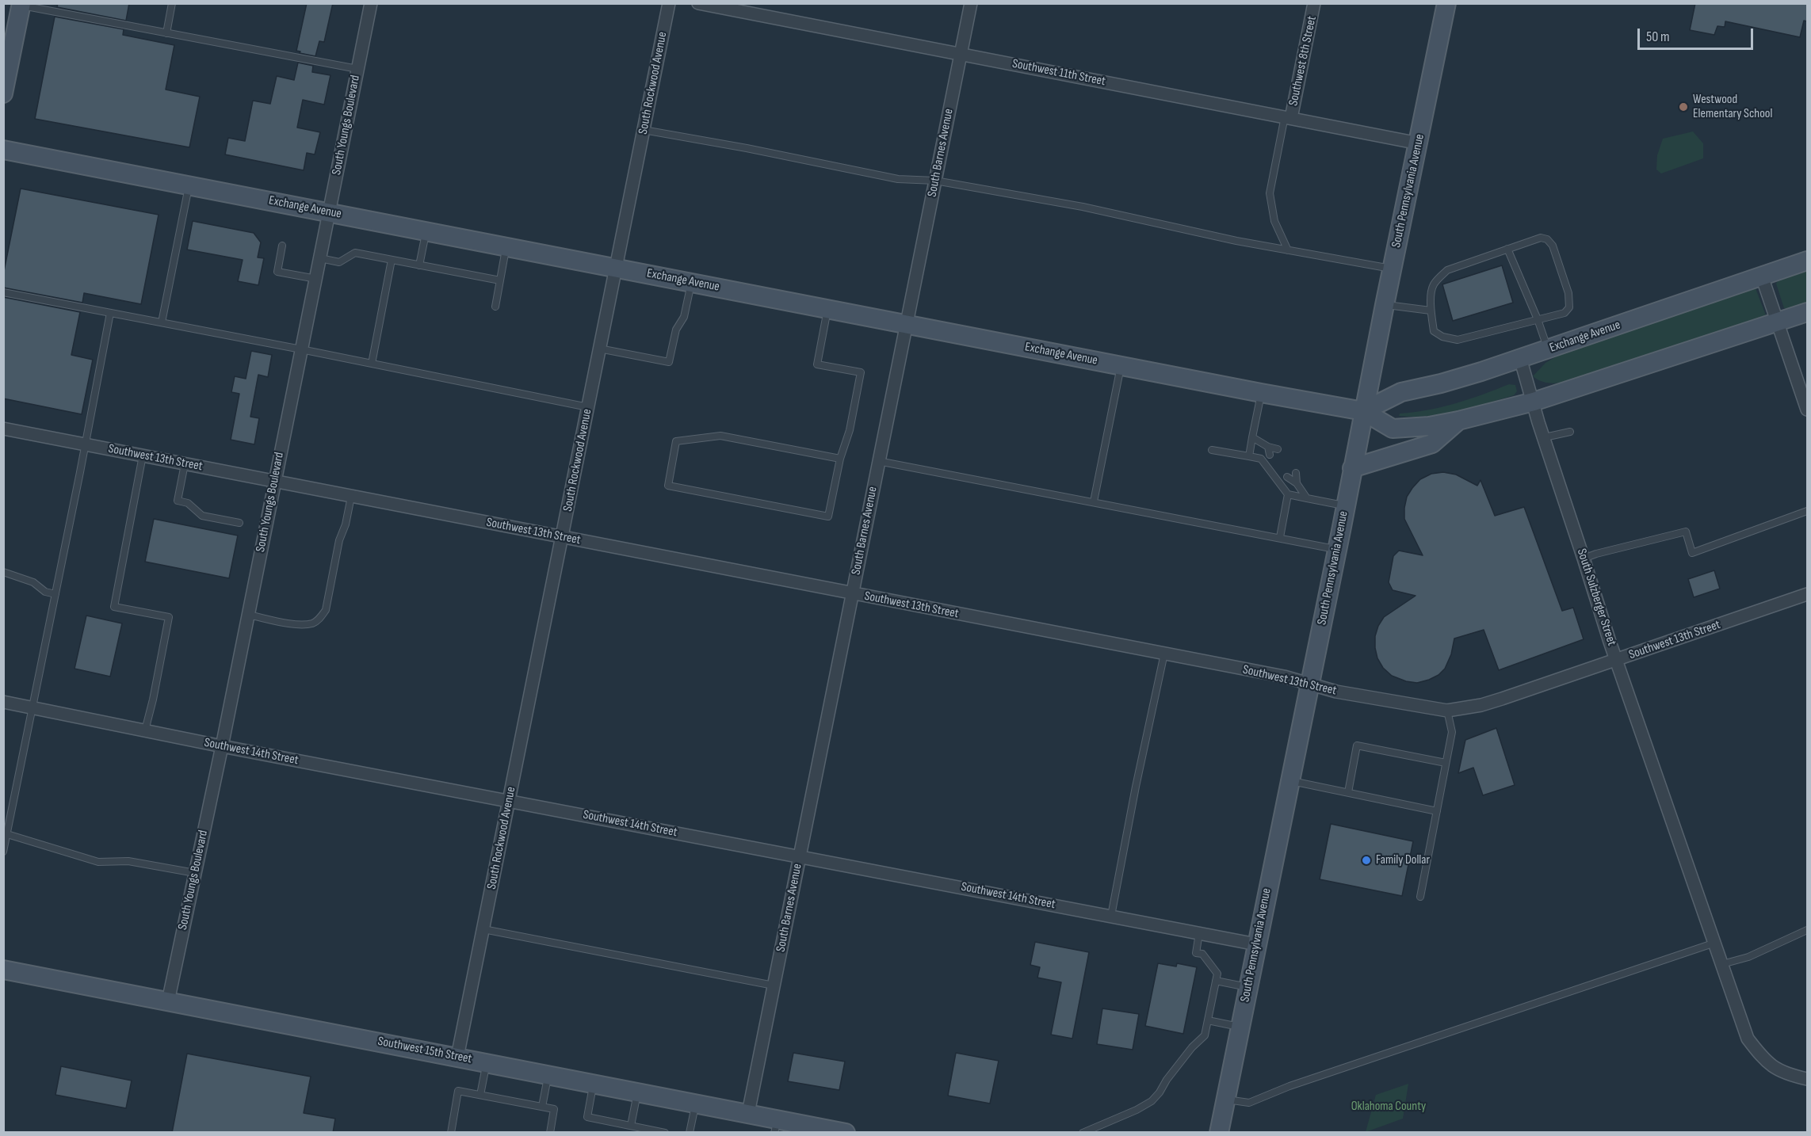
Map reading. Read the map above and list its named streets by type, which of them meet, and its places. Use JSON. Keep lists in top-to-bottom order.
{
  "streets": {
    "main road": ["South Pennsylvania Avenue", "Exchange Avenue", "Southwest 15th Street"],
    "street": [
      "Southwest 8th Street",
      "Southwest 11th Street",
      "South Rockwood Avenue",
      "South Youngs Boulevard",
      "South Barnes Avenue",
      "Southwest 13th Street",
      "South Sulzberger Street",
      "Southwest 14th Street"
    ]
  },
  "crossings": [
    ["Southwest 8th Street", "Southwest 11th Street"],
    ["Southwest 11th Street", "South Barnes Avenue"],
    ["Southwest 11th Street", "South Pennsylvania Avenue"],
    ["South Rockwood Avenue", "Exchange Avenue"],
    ["South Rockwood Avenue", "Southwest 13th Street"],
    ["South Rockwood Avenue", "Southwest 14th Street"],
    ["South Rockwood Avenue", "Southwest 15th Street"],
    ["South Youngs Boulevard", "Exchange Avenue"],
    ["South Youngs Boulevard", "Southwest 13th Street"],
    ["South Youngs Boulevard", "Southwest 14th Street"],
    ["South Youngs Boulevard", "Southwest 15th Street"],
    ["South Barnes Avenue", "Exchange Avenue"],
    ["South Barnes Avenue", "Southwest 13th Street"],
    ["South Barnes Avenue", "Southwest 14th Street"],
    ["South Barnes Avenue", "Southwest 15th Street"],
    ["South Pennsylvania Avenue", "Exchange Avenue"],
    ["South Pennsylvania Avenue", "Southwest 13th Street"],
    ["South Pennsylvania Avenue", "Southwest 14th Street"],
    ["Exchange Avenue", "South Sulzberger Street"],
    ["Southwest 13th Street", "South Sulzberger Street"]
  ],
  "parks": ["Oklahoma County"],
  "places": ["Westwood Elementary School", "Family Dollar"],
  "scale_bar": "50 m"
}
